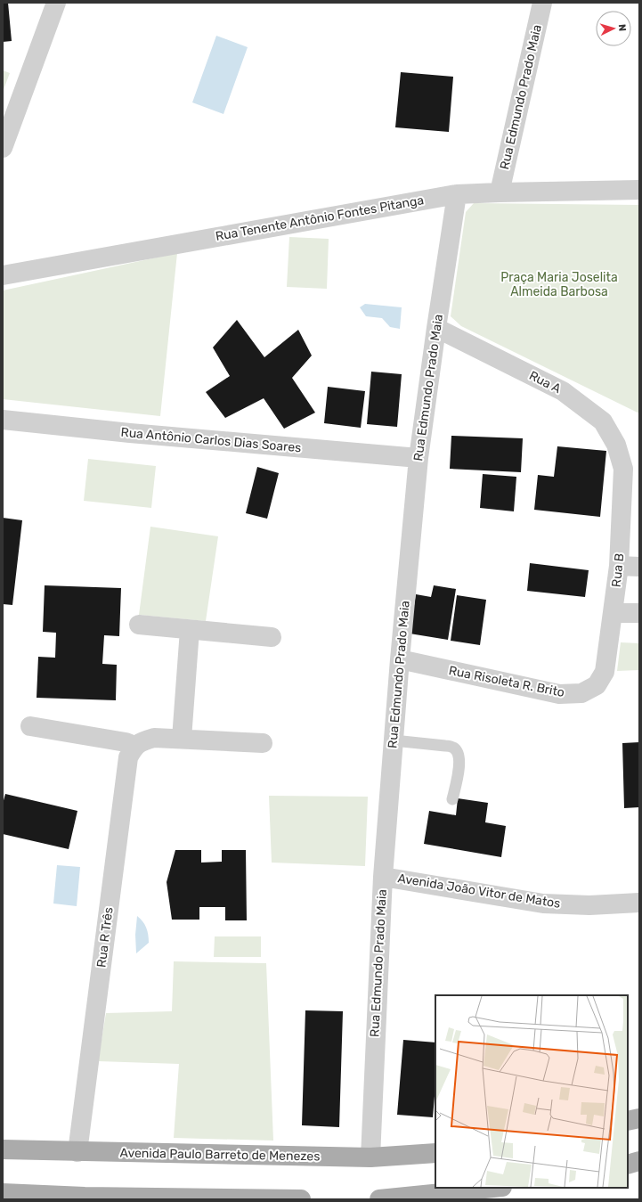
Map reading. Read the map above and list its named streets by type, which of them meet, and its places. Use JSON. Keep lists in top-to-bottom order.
{
  "streets": {
    "main road": ["Avenida Paulo Barreto de Menezes"],
    "street": [
      "Rua Edmundo Prado Maia",
      "Rua Tenente Antônio Fontes Pitanga",
      "Rua A",
      "Rua Antônio Carlos Dias Soares",
      "Rua B",
      "Rua Risoleta R. Brito",
      "Avenida João Vitor de Matos",
      "Rua R Três"
    ]
  },
  "crossings": [
    ["Rua Edmundo Prado Maia", "Rua Tenente Antônio Fontes Pitanga"],
    ["Rua Edmundo Prado Maia", "Rua A"],
    ["Rua Edmundo Prado Maia", "Rua Antônio Carlos Dias Soares"],
    ["Rua Edmundo Prado Maia", "Rua Risoleta R. Brito"],
    ["Rua Edmundo Prado Maia", "Avenida João Vitor de Matos"],
    ["Rua Edmundo Prado Maia", "Avenida Paulo Barreto de Menezes"],
    ["Rua A", "Rua B"],
    ["Rua B", "Rua Risoleta R. Brito"],
    ["Rua R Três", "Avenida Paulo Barreto de Menezes"]
  ],
  "parks": ["Praça Maria Joselita Almeida Barbosa"],
  "north": "right"
}
